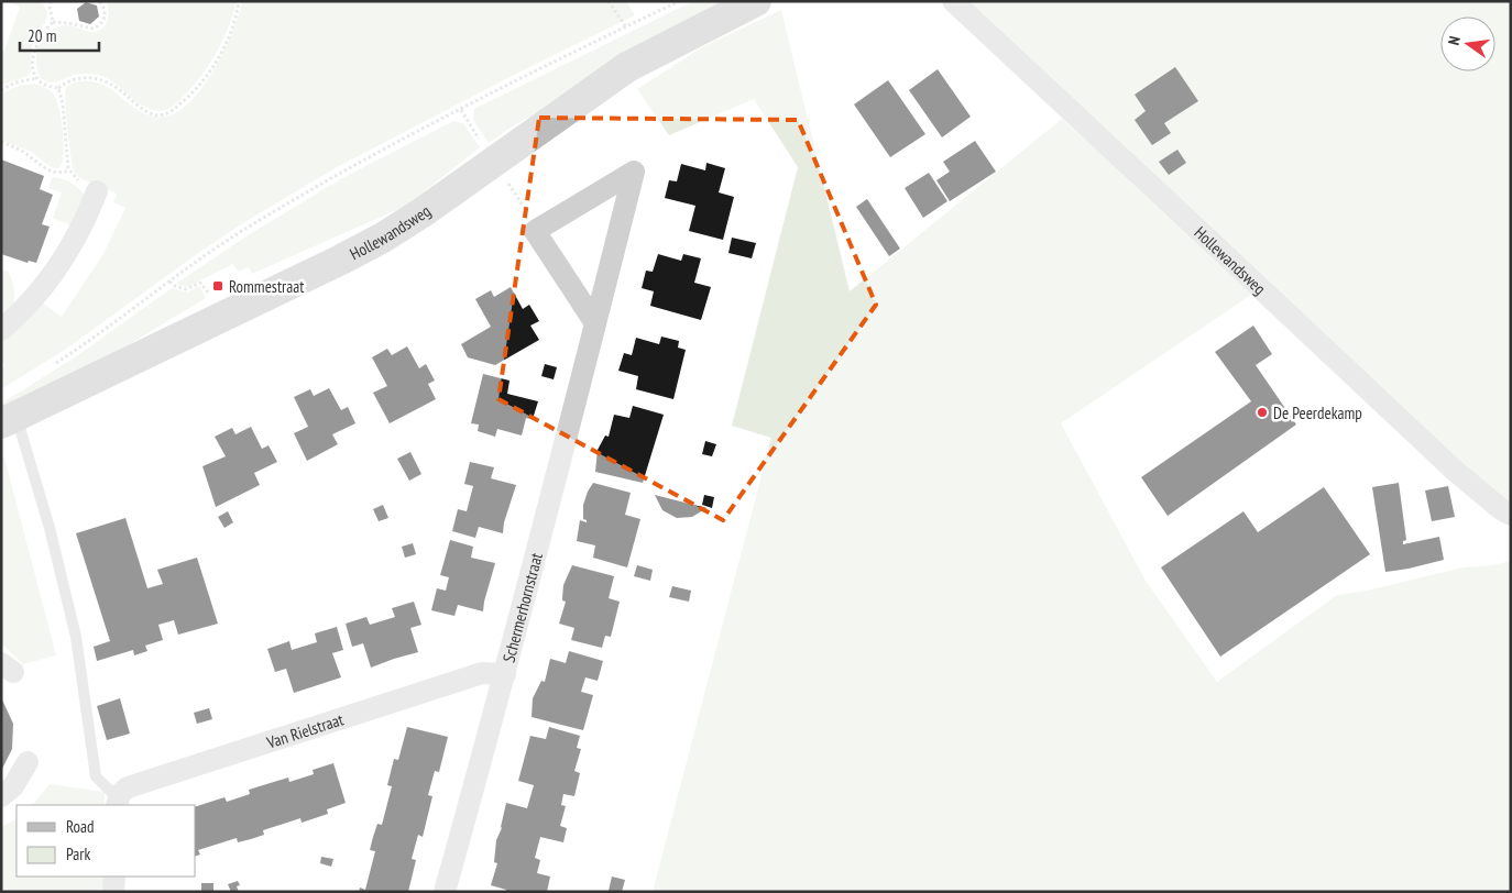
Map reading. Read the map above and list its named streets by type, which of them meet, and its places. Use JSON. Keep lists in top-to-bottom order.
{
  "streets": {
    "main road": ["Hollewandsweg"],
    "street": ["Schermerhornstraat", "Van Rielstraat"]
  },
  "crossings": [
    ["Schermerhornstraat", "Van Rielstraat"]
  ],
  "places": {
    "transit": ["Rommestraat"],
    "other": ["De Peerdekamp"]
  },
  "legend": ["Road", "Park"],
  "scale_bar": "20 m",
  "north": "left"
}
